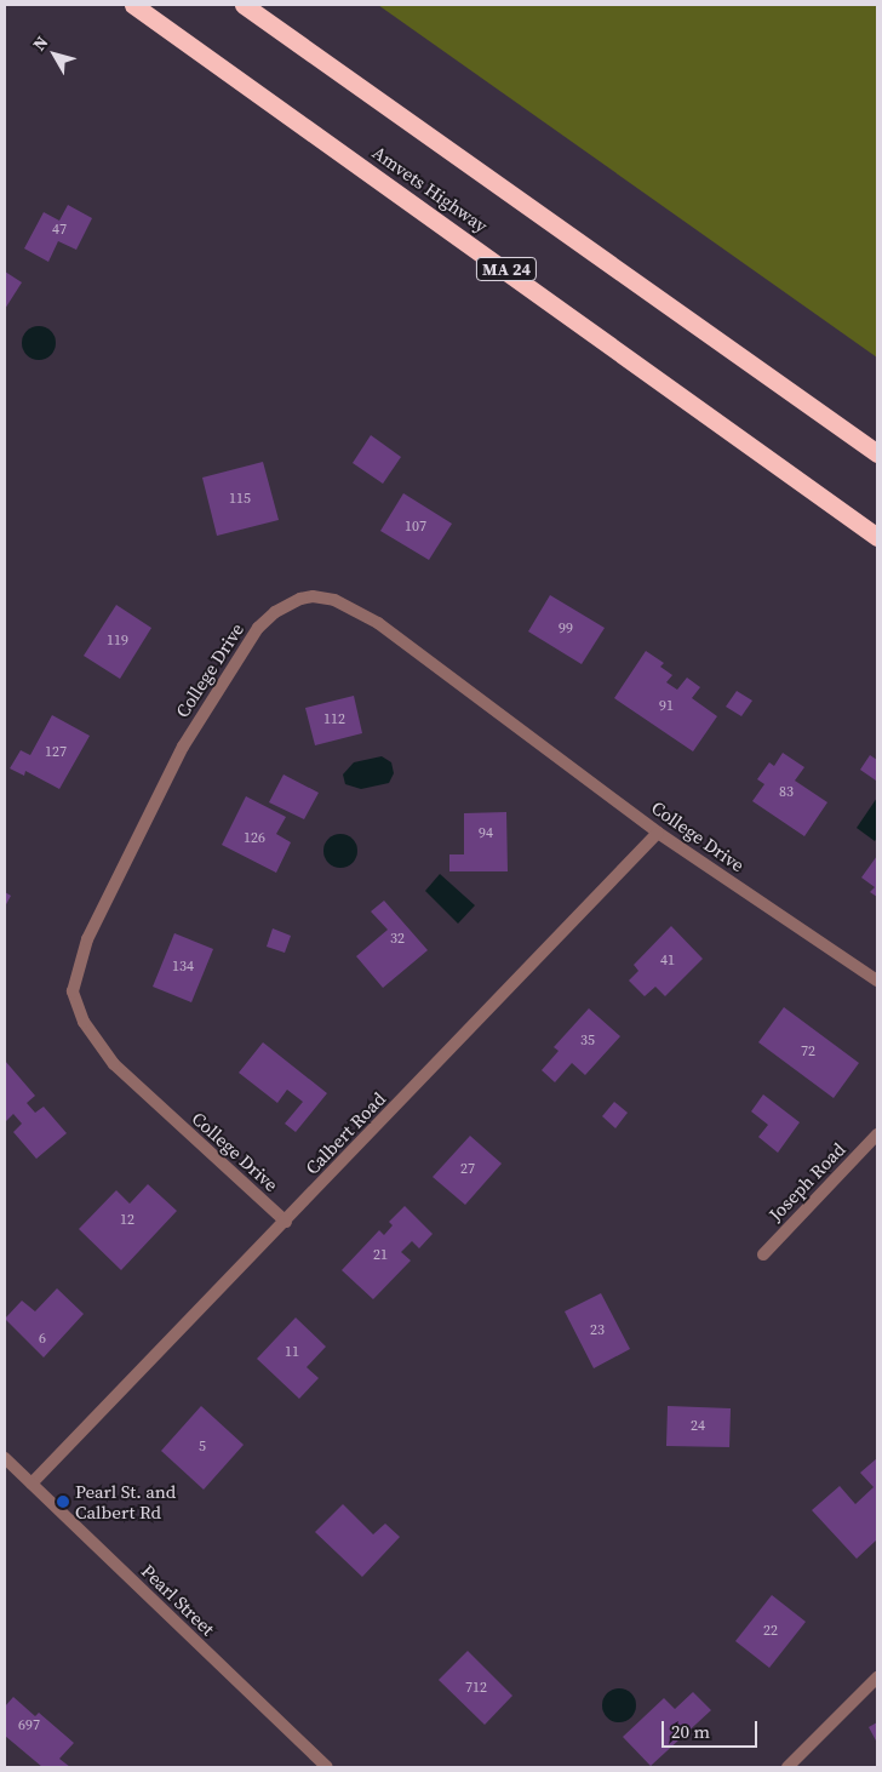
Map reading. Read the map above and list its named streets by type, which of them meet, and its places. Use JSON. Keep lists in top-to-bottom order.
{
  "streets": {
    "highway": ["Amvets Highway", "MA 24"],
    "street": [
      "College Drive",
      "Calbert Road",
      "Joseph Road",
      "Pearl Street"
    ]
  },
  "crossings": [
    ["College Drive", "Calbert Road"],
    ["Calbert Road", "Pearl Street"]
  ],
  "places": ["Pearl St. and Calbert Rd"],
  "house_numbers": [
    "47",
    "115",
    "107",
    "99",
    "119",
    "91",
    "112",
    "127",
    "83",
    "94",
    "126",
    "32",
    "41",
    "134",
    "35",
    "72",
    "27",
    "12",
    "21",
    "23",
    "6",
    "11",
    "24",
    "5",
    "22",
    "712",
    "697"
  ],
  "scale_bar": "20 m",
  "north": "top left"
}
